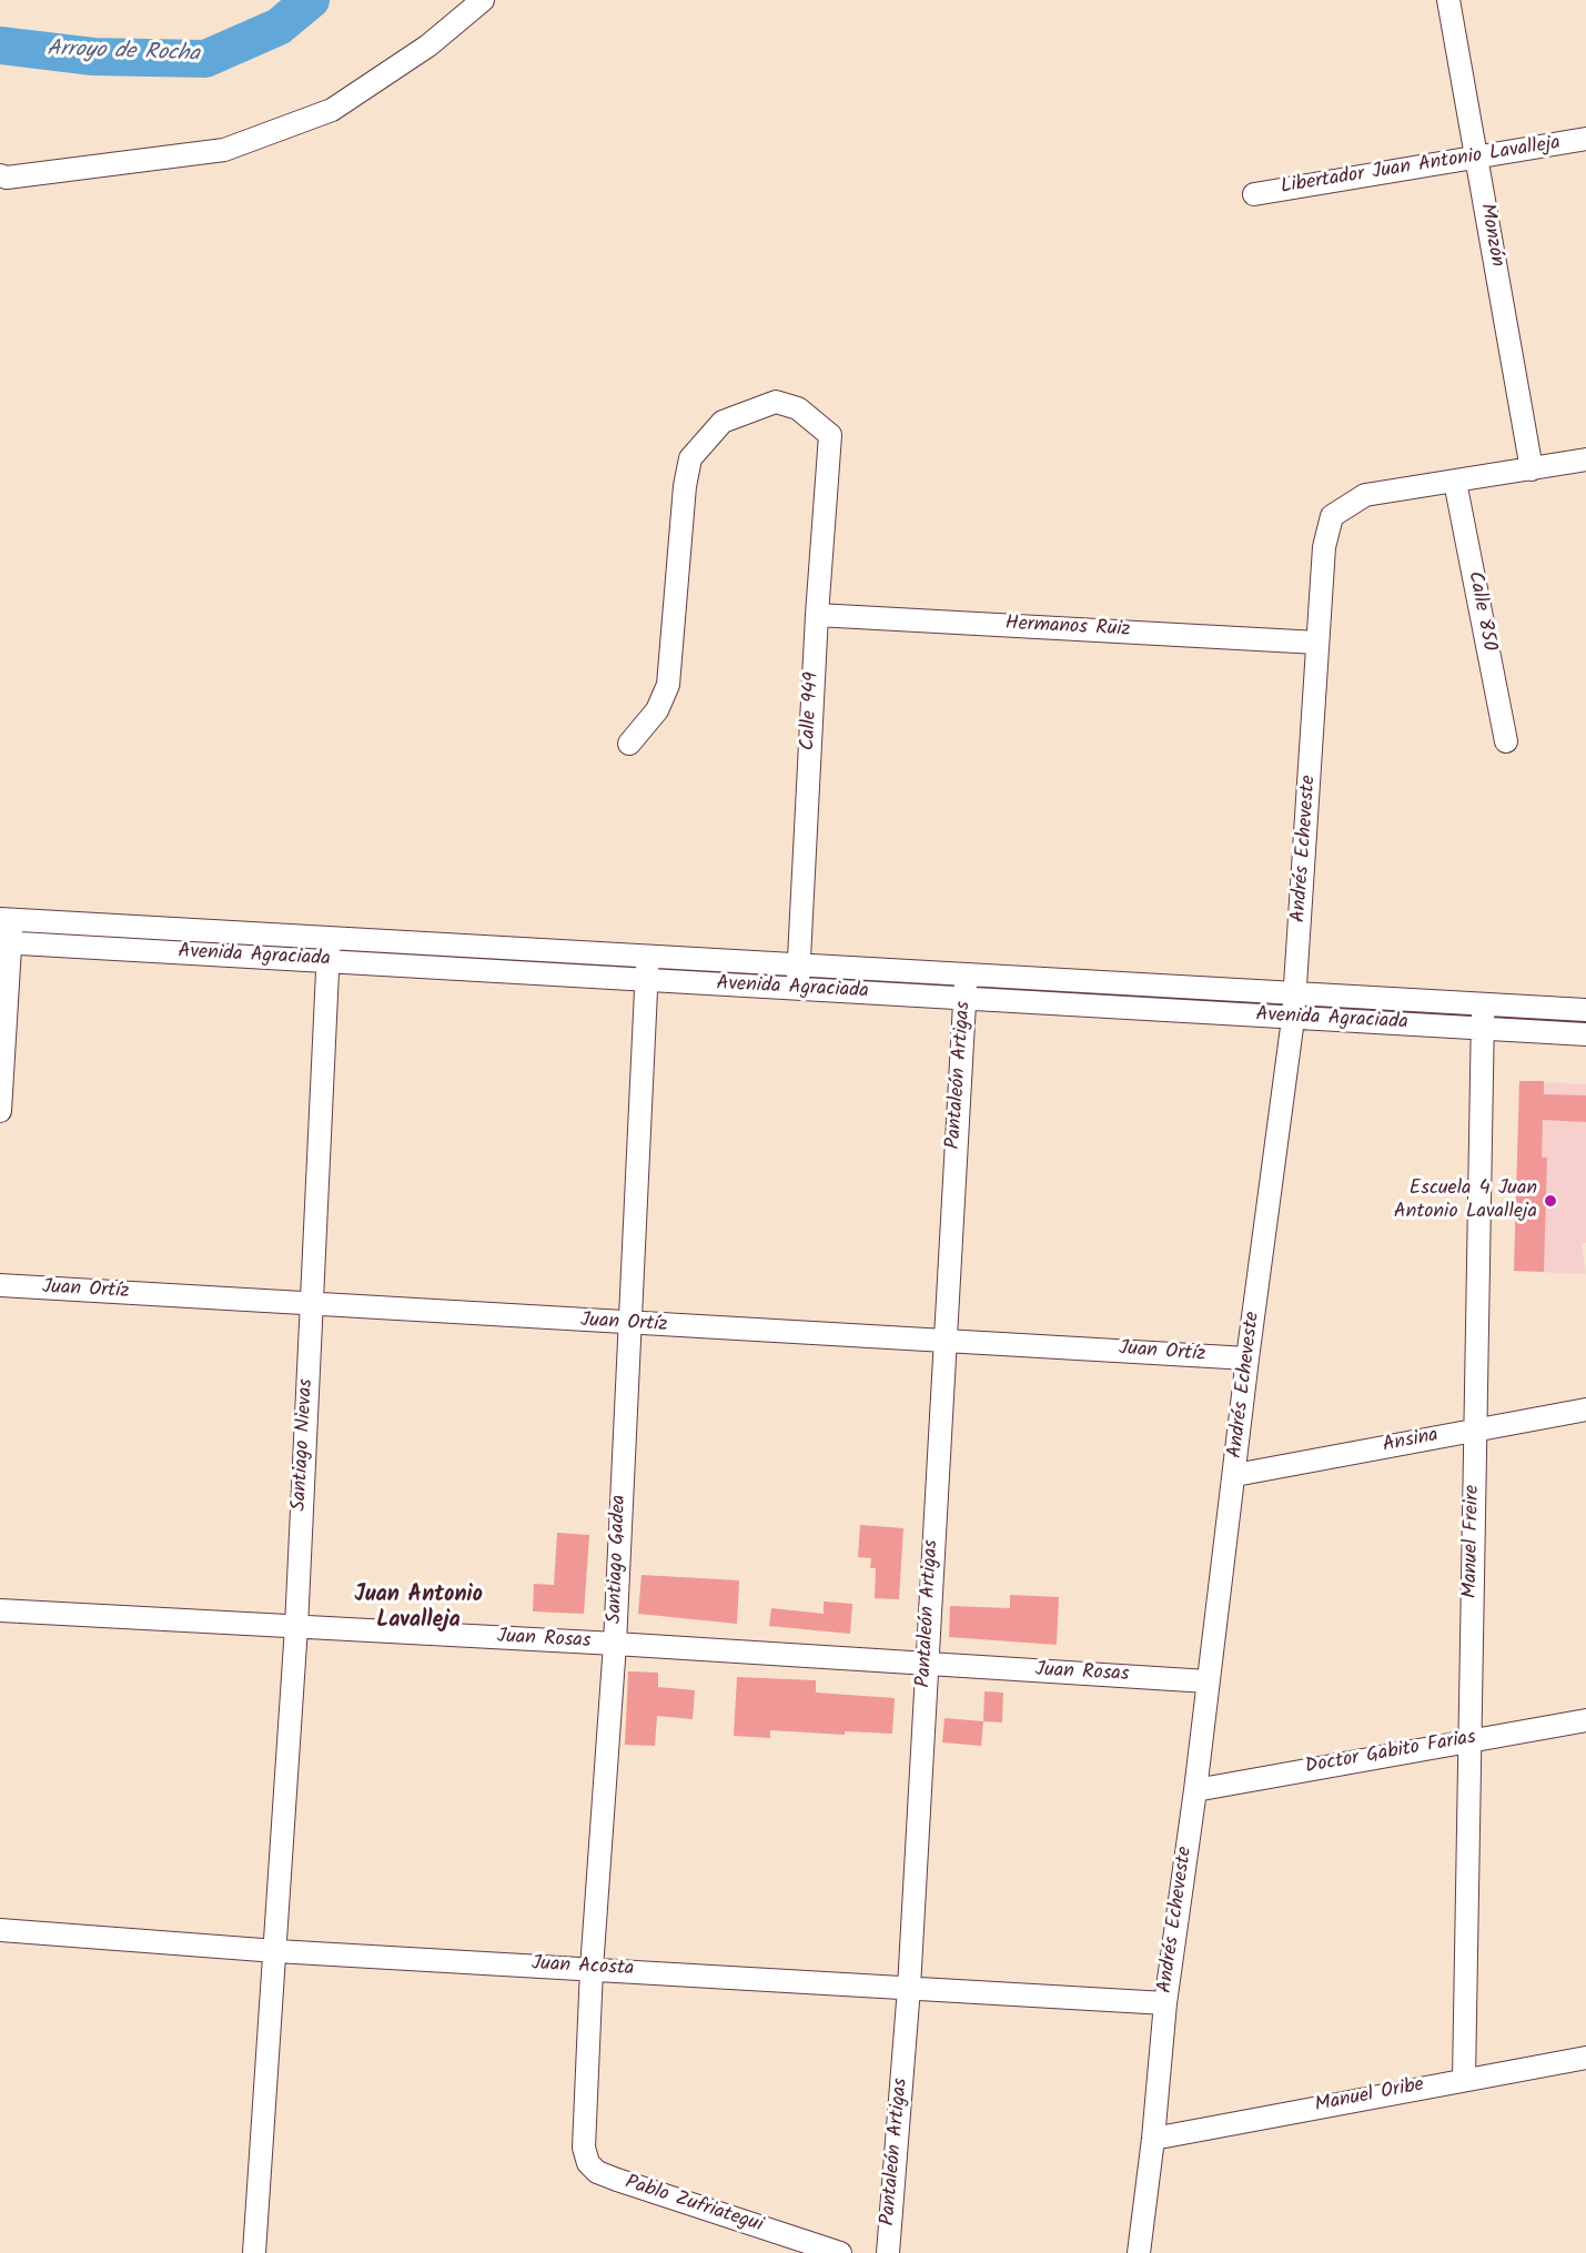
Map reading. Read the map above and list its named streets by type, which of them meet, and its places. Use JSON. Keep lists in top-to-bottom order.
{
  "streets": {
    "street": [
      "Libertador Juan Antonio Lavalleja",
      "Monzón",
      "Calle 850",
      "Hermanos Ruiz",
      "Calle 949",
      "Andrés Echeveste",
      "Avenida Agraciada",
      "Pantaleón Artigas",
      "Juan Ortíz",
      "Ansina",
      "Santiago Nievas",
      "Manuel Freire",
      "Santiago Gadea",
      "Juan Rosas",
      "Doctor Gabito Farias",
      "Juan Acosta",
      "Manuel Oribe",
      "Pablo Zufriategui"
    ]
  },
  "crossings": [
    ["Libertador Juan Antonio Lavalleja", "Monzón"],
    ["Calle 850", "Andrés Echeveste"],
    ["Hermanos Ruiz", "Calle 949"],
    ["Hermanos Ruiz", "Andrés Echeveste"],
    ["Calle 949", "Avenida Agraciada"],
    ["Andrés Echeveste", "Avenida Agraciada"],
    ["Andrés Echeveste", "Juan Ortíz"],
    ["Andrés Echeveste", "Ansina"],
    ["Andrés Echeveste", "Juan Rosas"],
    ["Andrés Echeveste", "Doctor Gabito Farias"],
    ["Andrés Echeveste", "Juan Acosta"],
    ["Andrés Echeveste", "Manuel Oribe"],
    ["Avenida Agraciada", "Pantaleón Artigas"],
    ["Avenida Agraciada", "Santiago Nievas"],
    ["Avenida Agraciada", "Manuel Freire"],
    ["Avenida Agraciada", "Santiago Gadea"],
    ["Pantaleón Artigas", "Juan Ortíz"],
    ["Pantaleón Artigas", "Juan Rosas"],
    ["Pantaleón Artigas", "Juan Acosta"],
    ["Juan Ortíz", "Santiago Nievas"],
    ["Juan Ortíz", "Santiago Gadea"],
    ["Ansina", "Manuel Freire"],
    ["Santiago Nievas", "Juan Rosas"],
    ["Santiago Nievas", "Juan Acosta"],
    ["Manuel Freire", "Doctor Gabito Farias"],
    ["Manuel Freire", "Manuel Oribe"],
    ["Santiago Gadea", "Juan Rosas"],
    ["Santiago Gadea", "Juan Acosta"],
    ["Santiago Gadea", "Pablo Zufriategui"]
  ],
  "districts": ["Juan Antonio Lavalleja"],
  "water": ["Arroyo de Rocha"],
  "places": ["Escuela 4 Juan Antonio Lavalleja"]
}
